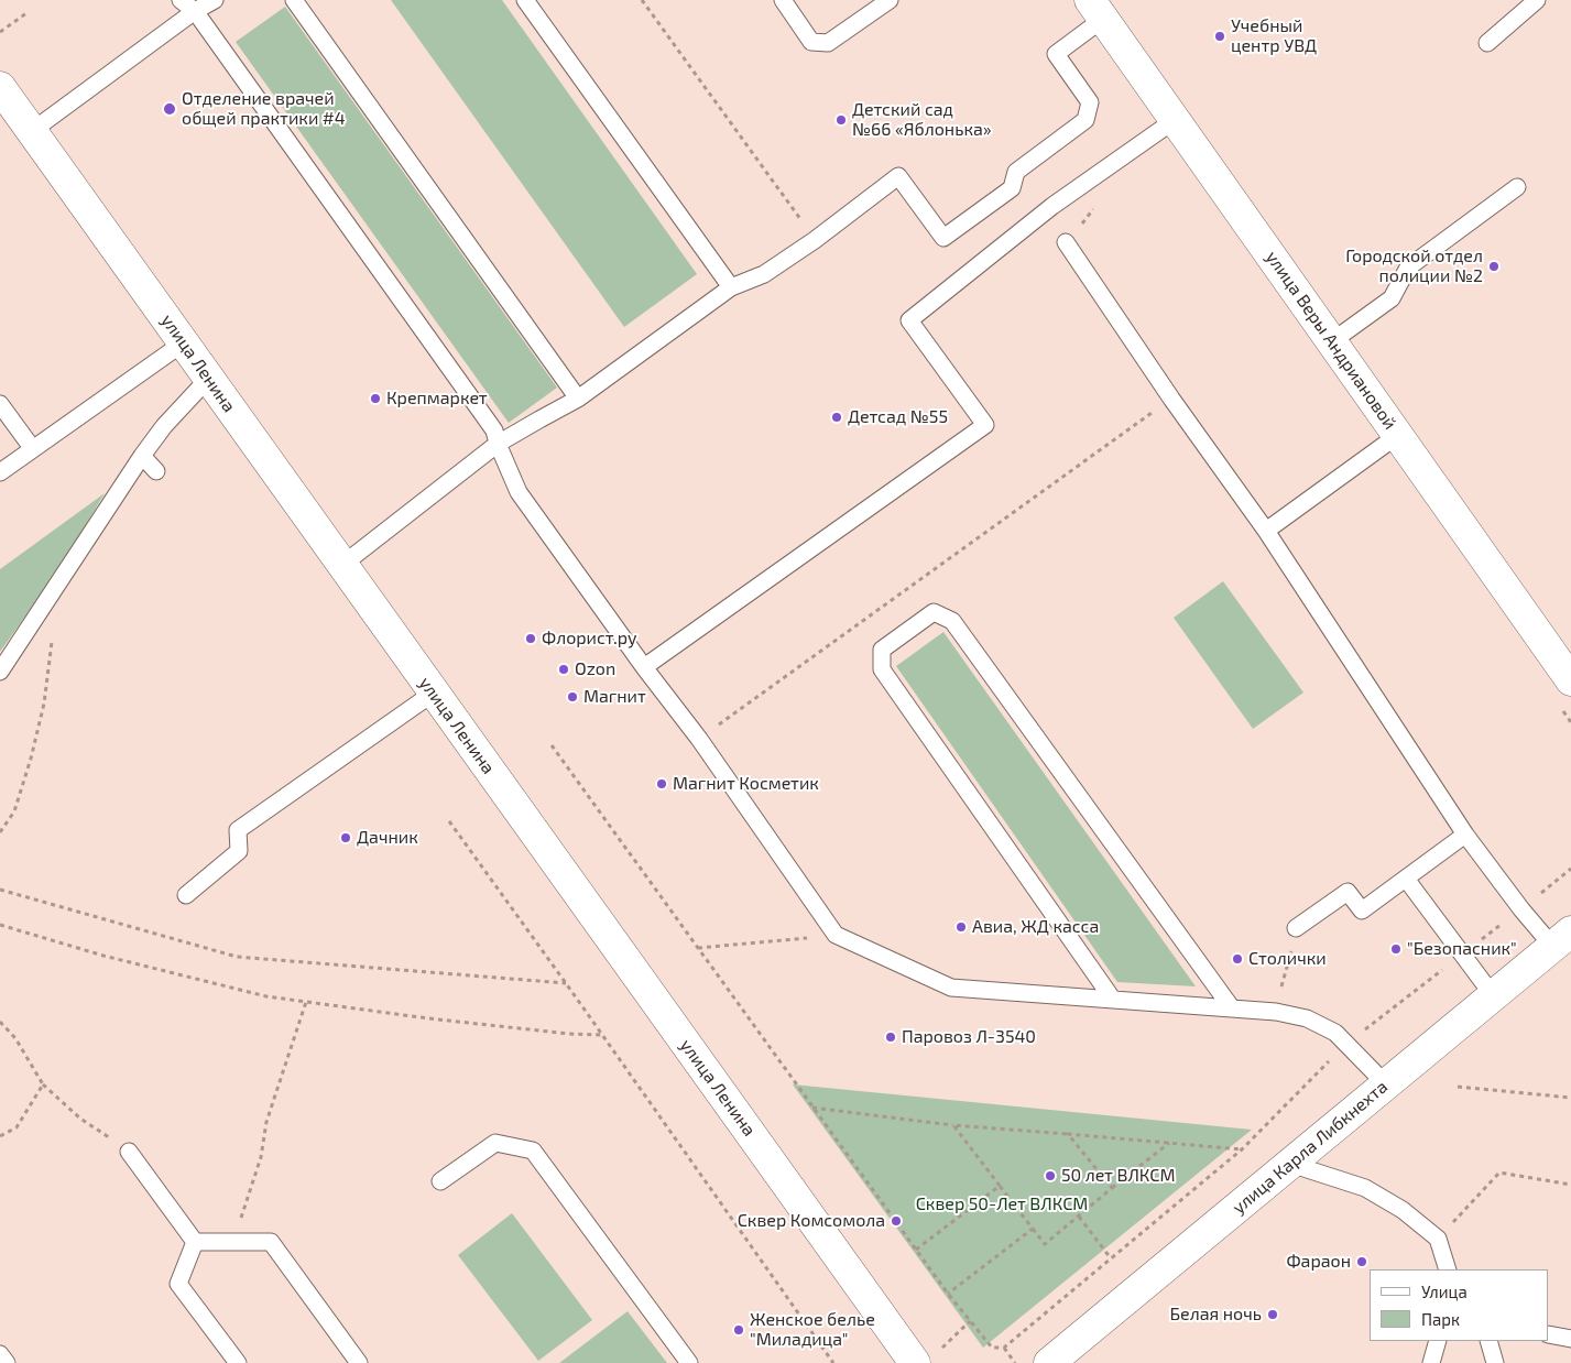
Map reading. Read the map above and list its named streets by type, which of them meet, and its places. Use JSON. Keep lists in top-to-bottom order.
{
  "streets": {
    "main road": ["улица Веры Андриановой", "улица Ленина", "улица Карла Либкнехта"]
  },
  "parks": ["Сквер 50-Лет ВЛКСМ"],
  "places": [
    "Учебный центр УВД",
    "Отделение врачей общей практики #4",
    "Детский сад №66 «Яблонька»",
    "Городской отдел полиции №2",
    "Крепмаркет",
    "Детсад №55",
    "Флорист.ру",
    "Ozon",
    "Магнит",
    "Магнит Косметик",
    "Дачник",
    "Авиа, ЖД касса",
    "\"Безопасник\"",
    "Столички",
    "Паровоз Л-3540",
    "50 лет ВЛКСМ",
    "Сквер Комсомола",
    "Фараон",
    "Белая ночь",
    "Женское белье \"Миладица\""
  ],
  "legend": ["Улица", "Парк"]
}
